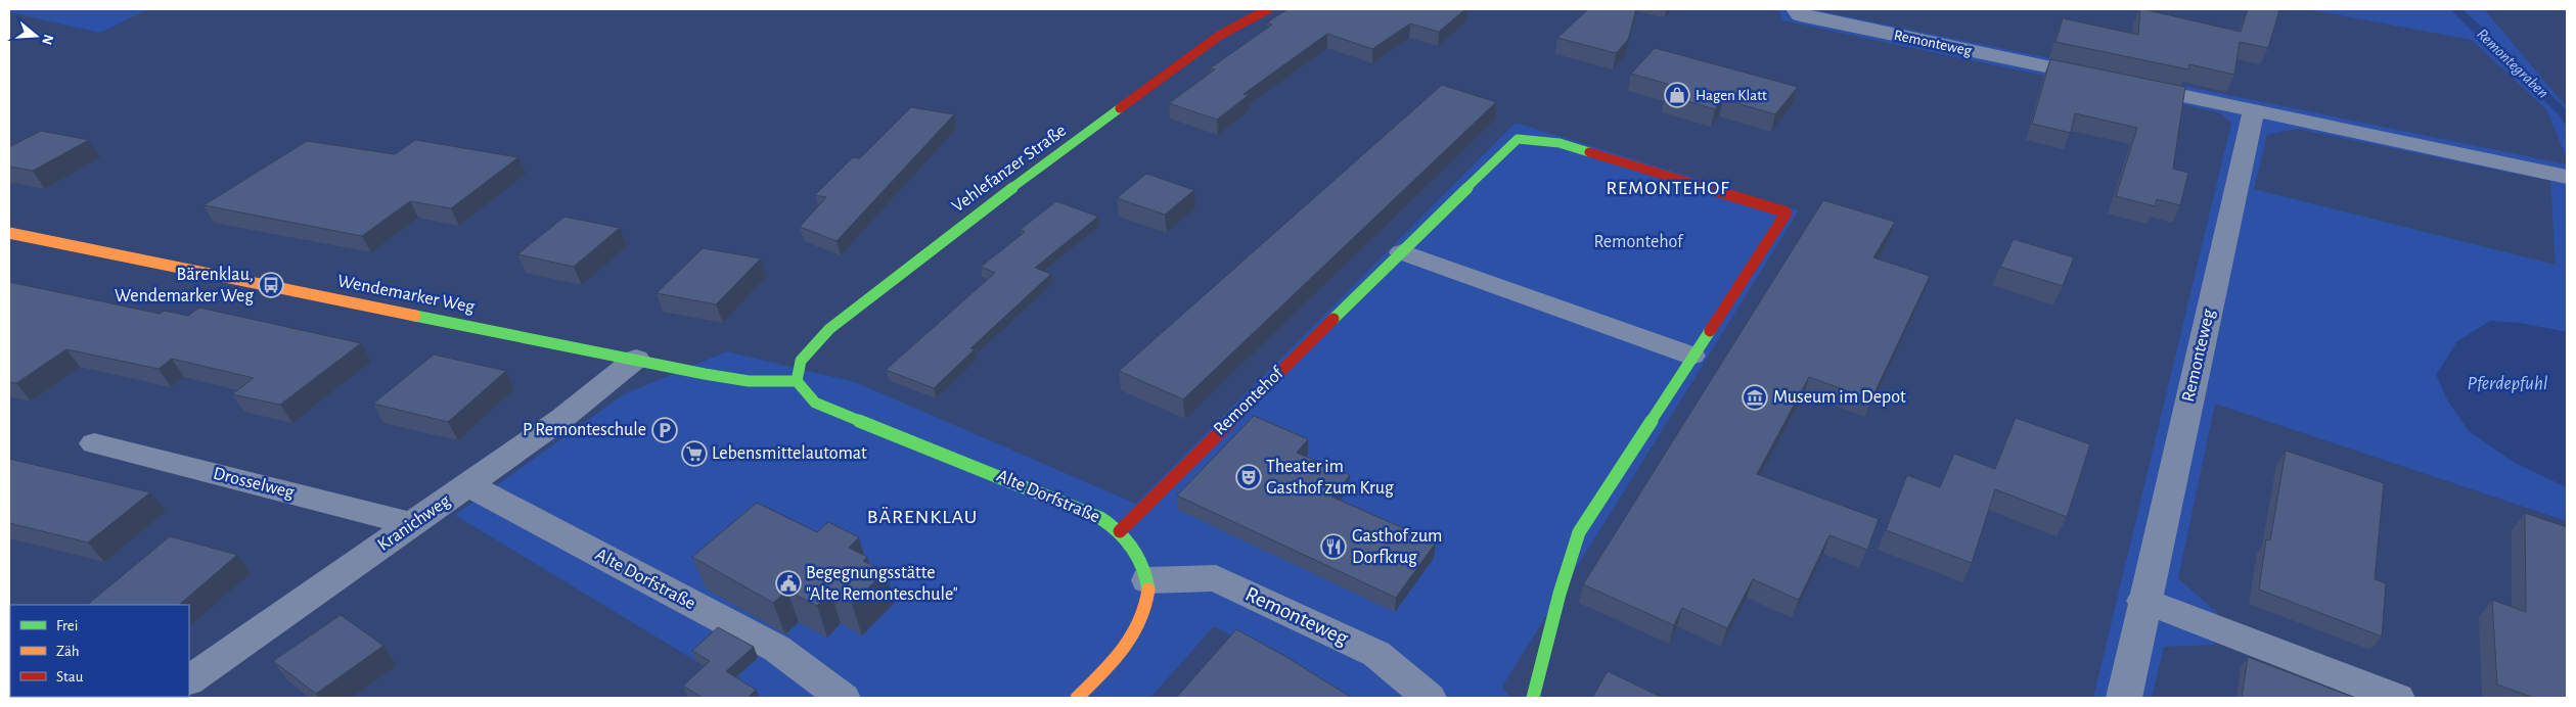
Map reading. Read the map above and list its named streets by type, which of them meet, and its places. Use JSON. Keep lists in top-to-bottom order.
{
  "streets": {
    "street": [
      "Remonteweg",
      "Vehlefanzer Straße",
      "Wendemarker Weg",
      "Remontehof",
      "Drosselweg",
      "Alte Dorfstraße",
      "Kranichweg"
    ]
  },
  "crossings": [
    ["Remonteweg", "Alte Dorfstraße"],
    ["Vehlefanzer Straße", "Wendemarker Weg"],
    ["Vehlefanzer Straße", "Alte Dorfstraße"],
    ["Wendemarker Weg", "Alte Dorfstraße"],
    ["Wendemarker Weg", "Kranichweg"],
    ["Remontehof", "Alte Dorfstraße"],
    ["Drosselweg", "Kranichweg"],
    ["Alte Dorfstraße", "Kranichweg"]
  ],
  "districts": ["REMONTEHOF", "BÄRENKLAU"],
  "water": ["Remontegraben", "Pferdepfuhl"],
  "parks": ["Remontehof"],
  "places": {
    "shop": ["Hagen Klatt"],
    "bus stop": ["Bärenklau, Wendemarker Weg"],
    "museum": ["Museum im Depot"],
    "parking": ["P Remonteschule"],
    "supermarket": ["Lebensmittelautomat"],
    "theatre": ["Theater im Gasthof zum Krug"],
    "restaurant": ["Gasthof zum Dorfkrug"],
    "public building": ["Begegnungsstätte \"Alte Remonteschule\""]
  },
  "legend": ["Frei", "Zäh", "Stau"],
  "north": "right"
}
